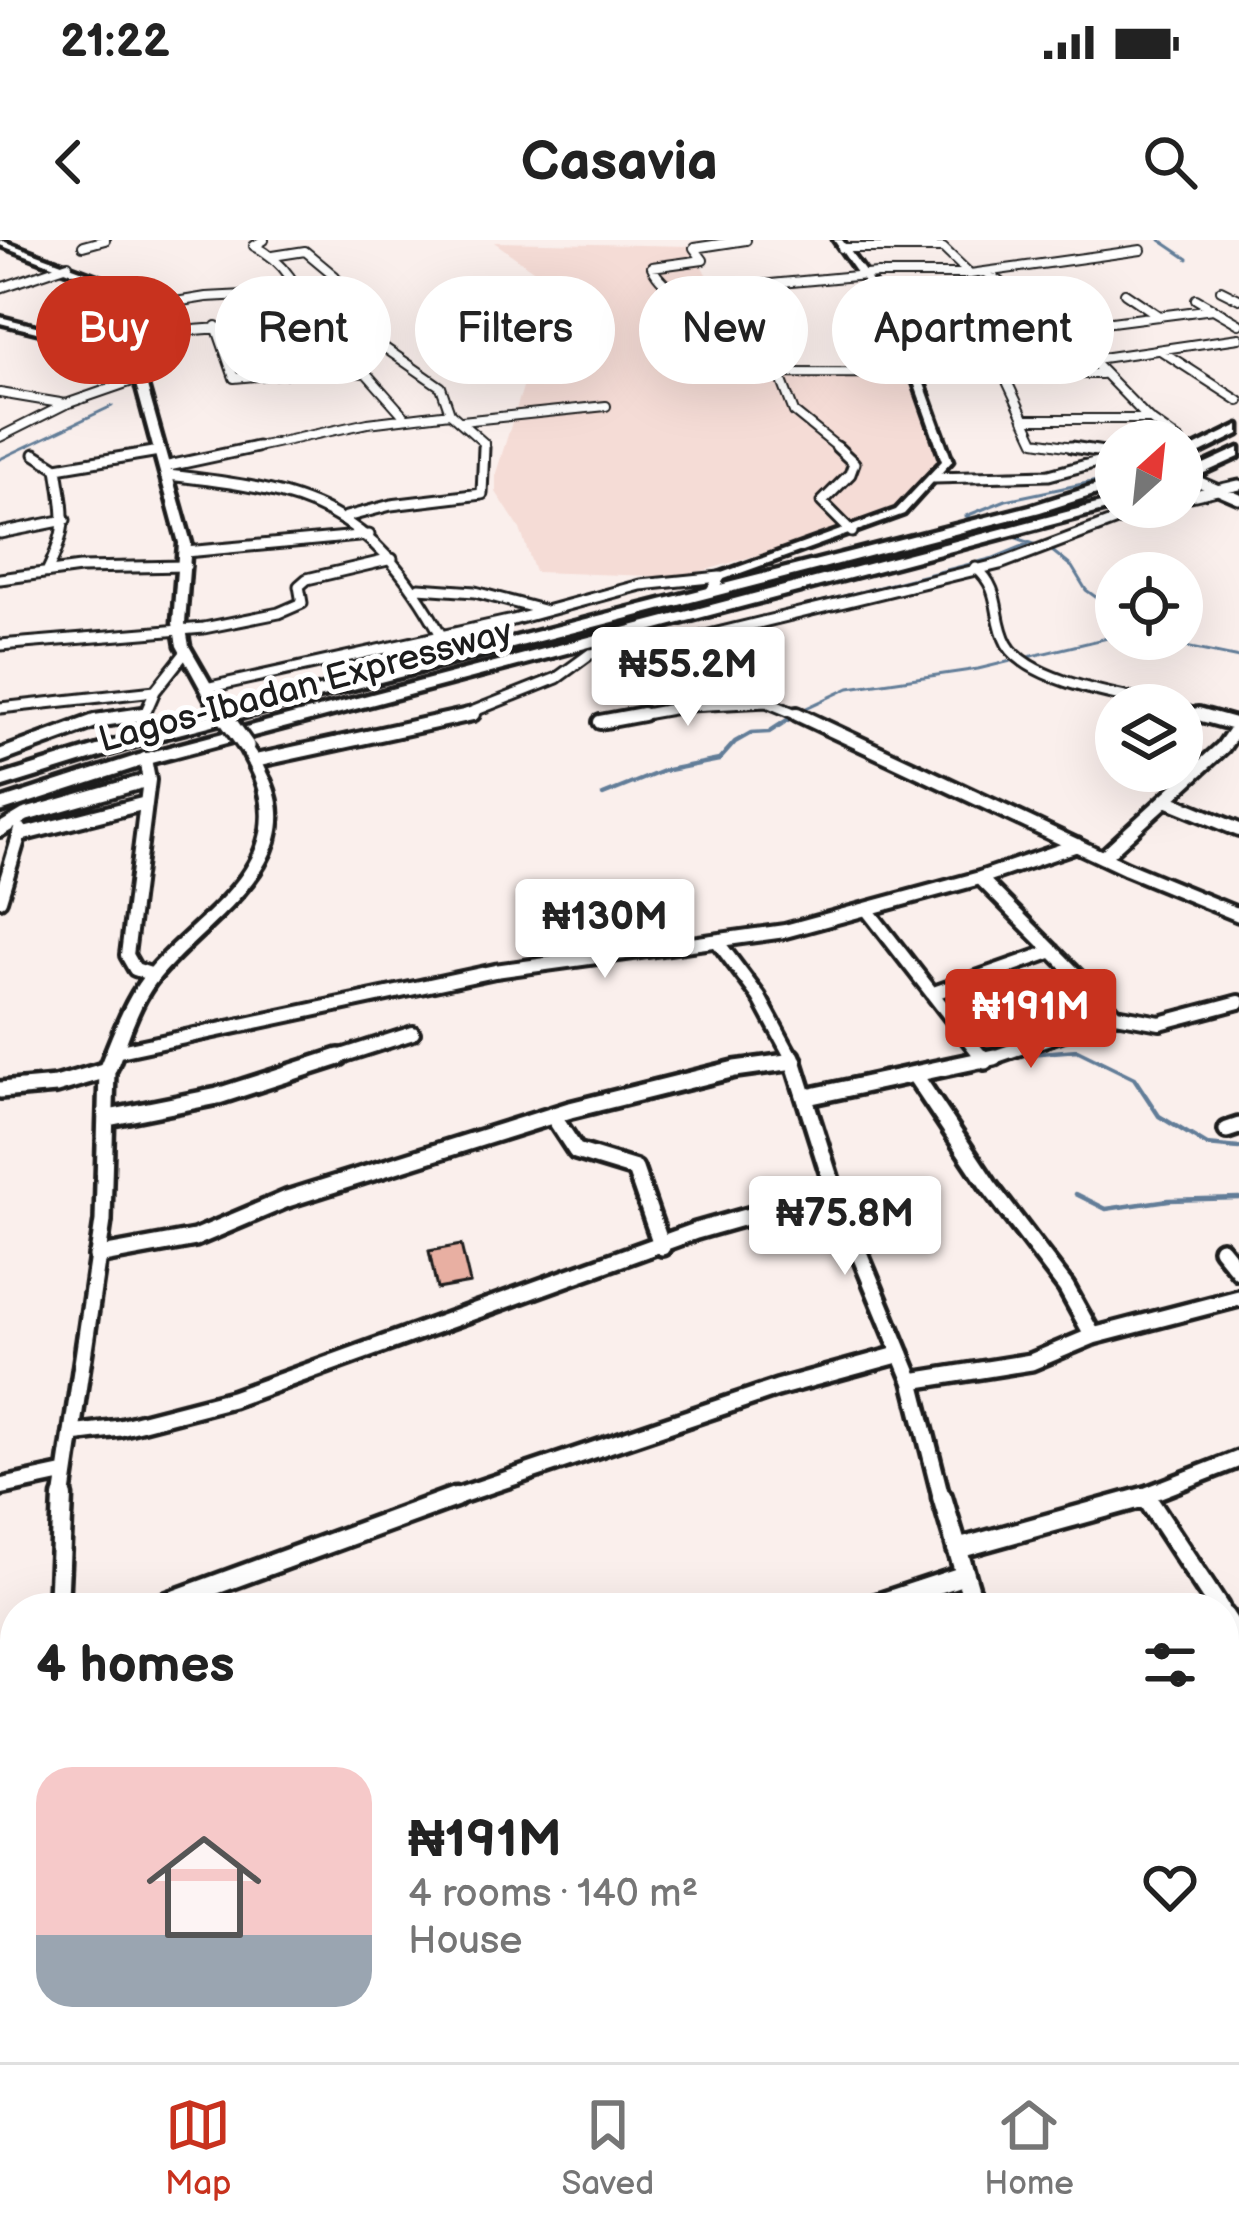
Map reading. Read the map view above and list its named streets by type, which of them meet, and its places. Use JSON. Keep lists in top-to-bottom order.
{
  "streets": {
    "highway": ["Lagos-Ibadan Expressway"]
  },
  "north": "top right",
  "page": {
    "status": "21:22",
    "header": "Casavia",
    "chip": [
      "Buy",
      "Rent",
      "Filters",
      "New",
      "Apartment"
    ],
    "price": [
      "₦55.2M",
      "₦130M",
      "₦191M",
      "₦75.8M"
    ],
    "heading": "4 homes",
    "list": [
      {
        "name": "₦191M",
        "note": "4 rooms · 140 m² · House"
      }
    ],
    "tabs": ["Map", "Saved", "Home"]
  }
}
